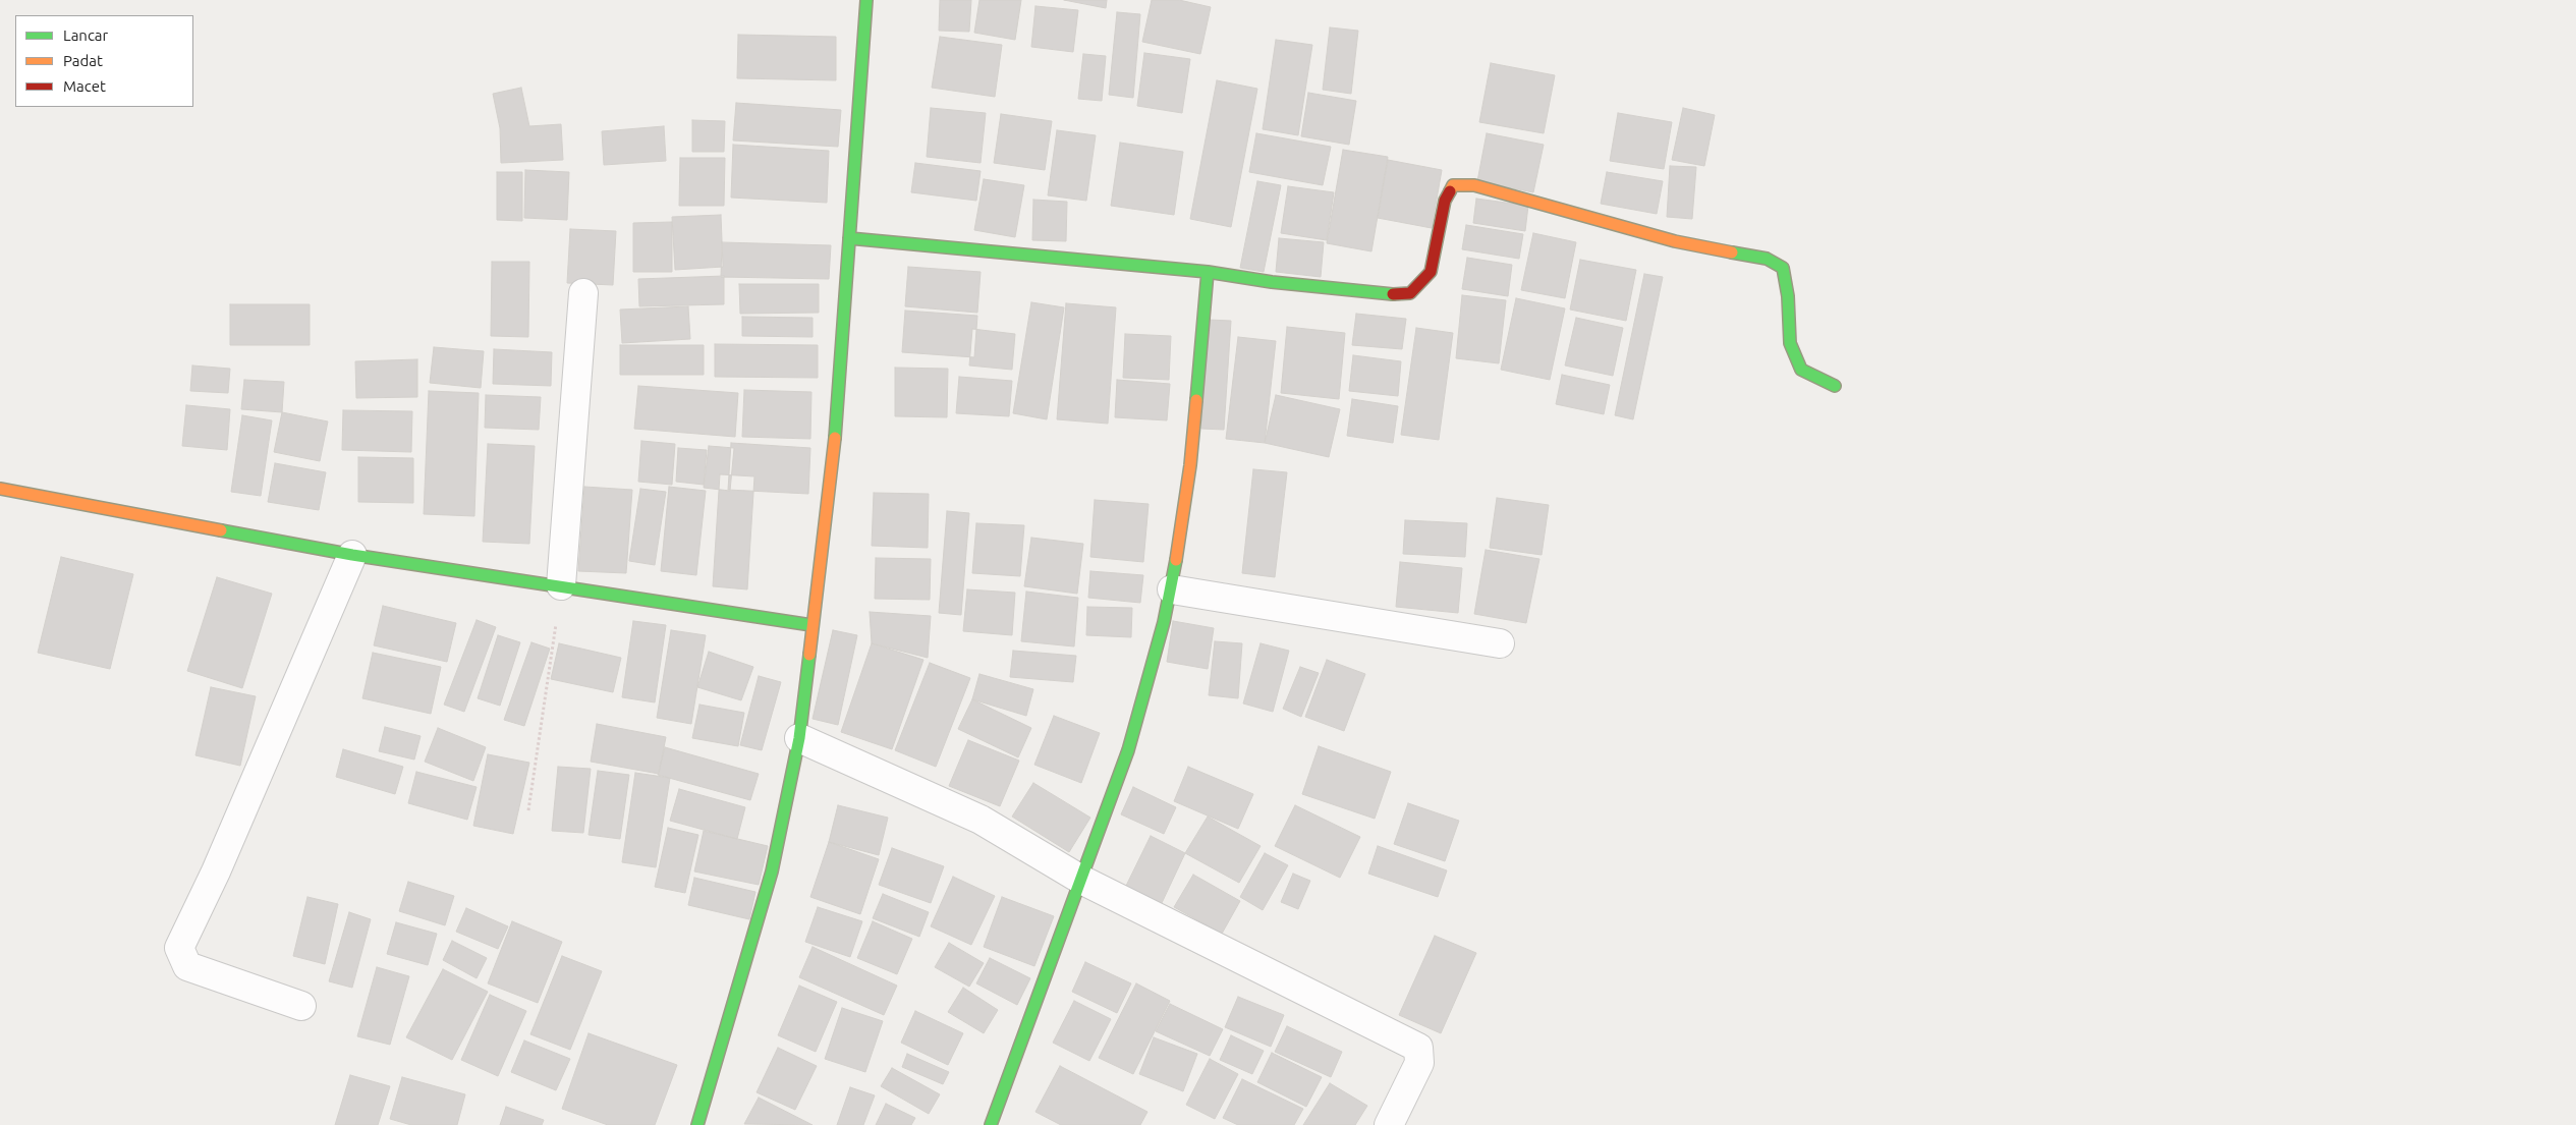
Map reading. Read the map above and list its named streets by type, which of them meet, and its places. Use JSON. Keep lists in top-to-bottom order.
{
  "legend": ["Lancar", "Padat", "Macet"]
}
